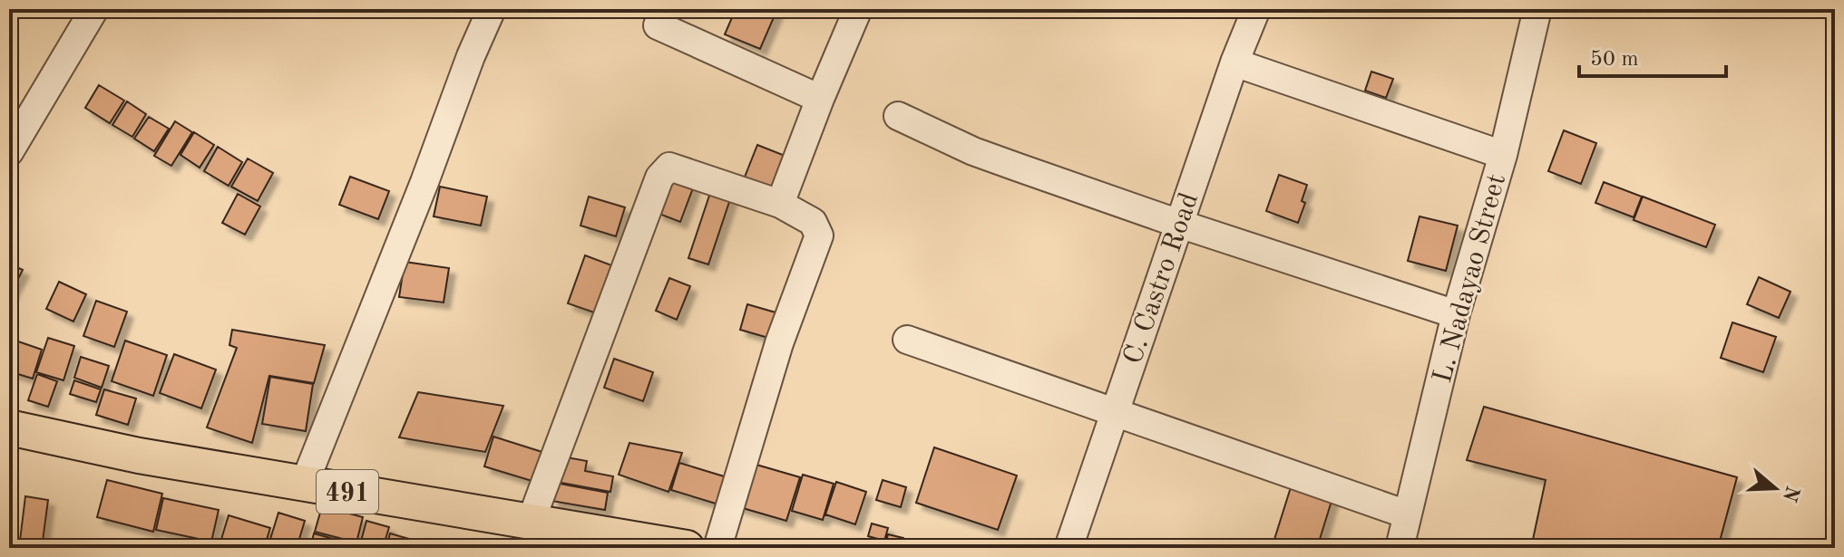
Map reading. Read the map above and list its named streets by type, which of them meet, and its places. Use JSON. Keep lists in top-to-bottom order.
{
  "streets": {
    "main road": ["491"],
    "street": ["C. Castro Road", "L. Nadayao Street"]
  },
  "scale_bar": "50 m",
  "north": "right"
}
